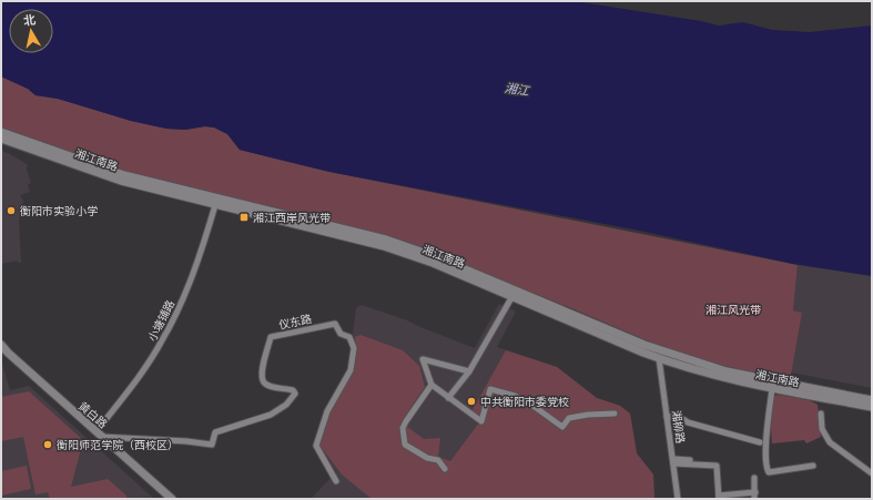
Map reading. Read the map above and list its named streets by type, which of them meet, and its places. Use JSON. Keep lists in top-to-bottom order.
{
  "streets": {
    "main road": ["湘江南路", "黄白路"],
    "street": ["小塘铺路", "仪东路", "湘柳路"]
  },
  "crossings": [
    ["湘江南路", "小塘铺路"],
    ["湘江南路", "湘柳路"],
    ["小塘铺路", "仪东路"],
    ["小塘铺路", "黄白路"],
    ["仪东路", "黄白路"]
  ],
  "water": ["湘江"],
  "parks": ["湘江风光带"],
  "places": {
    "other": ["衡阳市实验小学", "中共衡阳市委党校", "衡阳师范学院（西校区）"],
    "transit": ["湘江西岸风光带"]
  },
  "north": "top"
}
